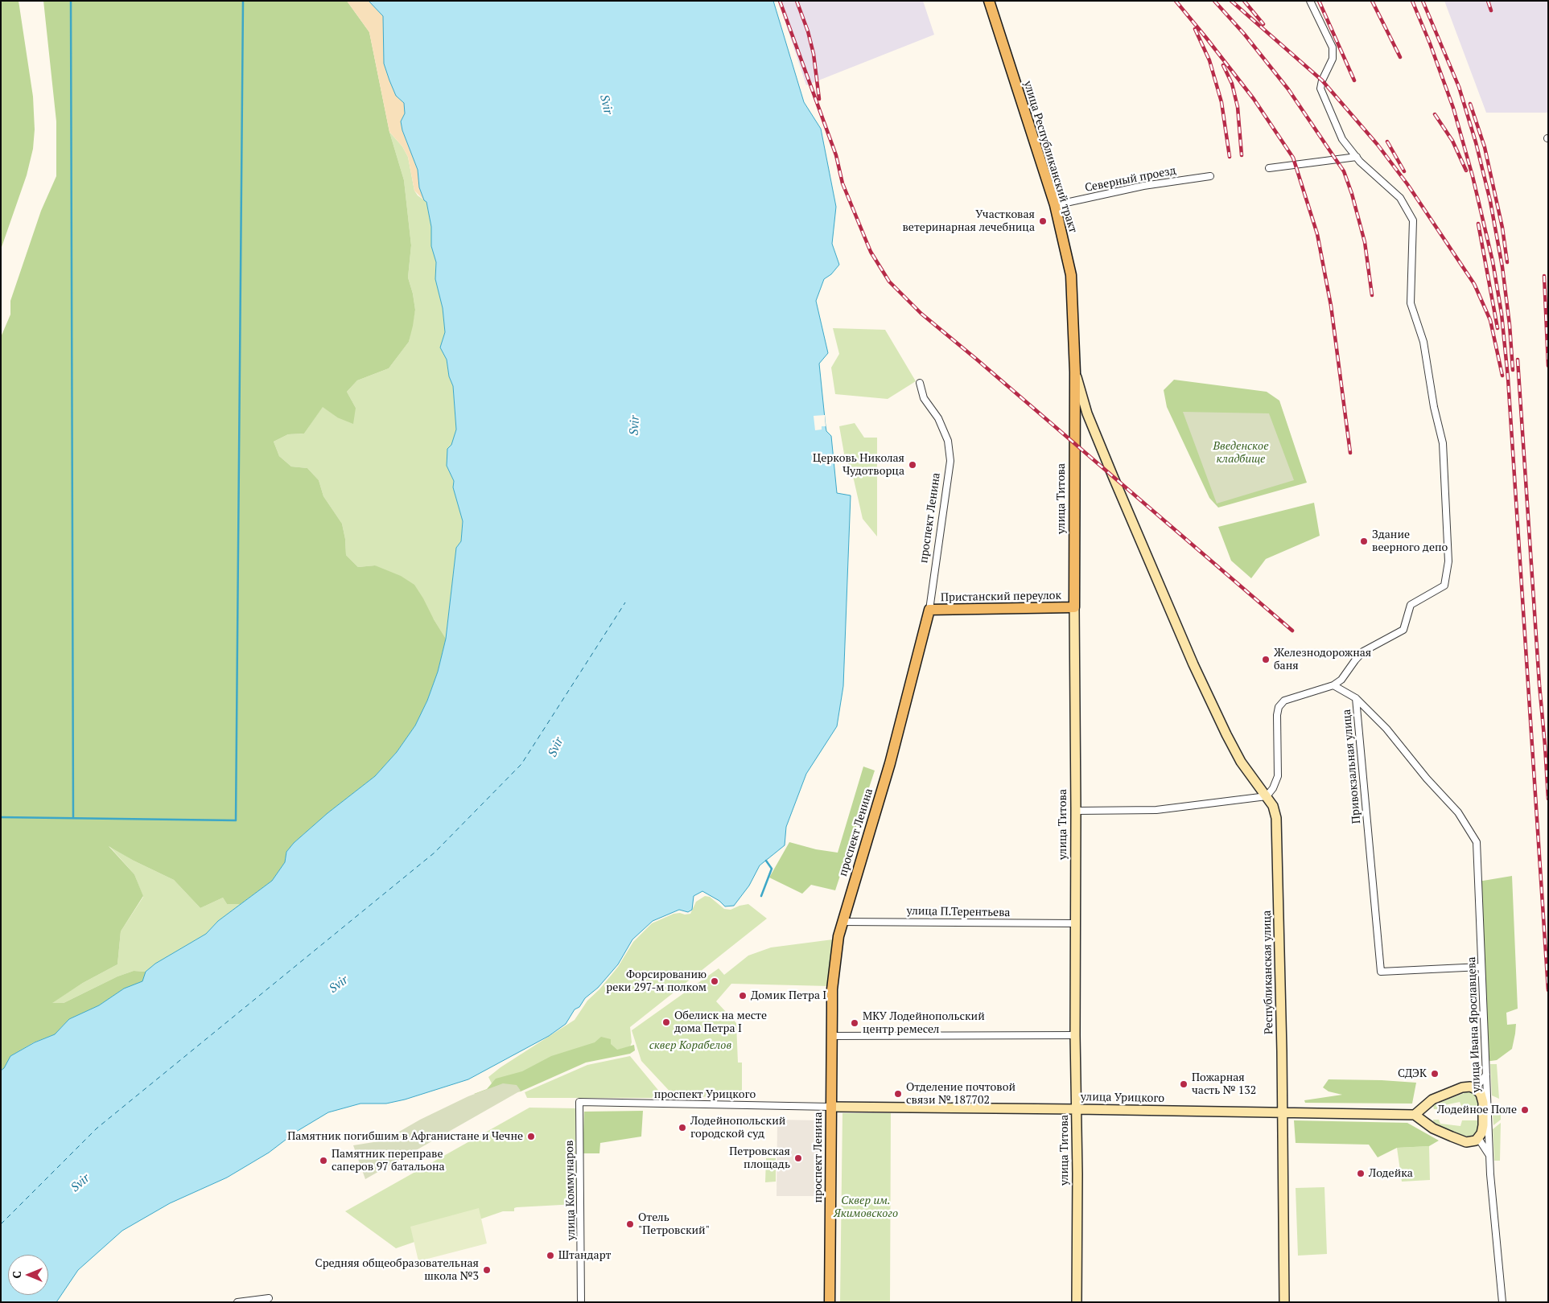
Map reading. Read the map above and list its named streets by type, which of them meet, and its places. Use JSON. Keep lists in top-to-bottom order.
{
  "streets": {
    "main road": [
      "улица Республиканский тракт",
      "улица Титова",
      "проспект Ленина",
      "Пристанский переулок"
    ],
    "street": [
      "Северный проезд",
      "Привокзальная улица",
      "улица П.Терентьева",
      "Республиканская улица",
      "улица Ивана Ярославцева",
      "проспект Урицкого",
      "улица Урицкого",
      "улица Коммунаров"
    ]
  },
  "crossings": [
    ["улица Республиканский тракт", "Северный проезд"],
    ["улица Республиканский тракт", "улица Титова"],
    ["улица Титова", "Пристанский переулок"],
    ["улица Титова", "улица П.Терентьева"],
    ["улица Титова", "Республиканская улица"],
    ["улица Титова", "улица Урицкого"],
    ["проспект Ленина", "Пристанский переулок"],
    ["проспект Ленина", "улица П.Терентьева"],
    ["проспект Ленина", "проспект Урицкого"],
    ["проспект Ленина", "улица Урицкого"],
    ["Привокзальная улица", "улица Ивана Ярославцева"],
    ["Республиканская улица", "улица Урицкого"],
    ["проспект Урицкого", "улица Урицкого"],
    ["проспект Урицкого", "улица Коммунаров"]
  ],
  "water": ["Svir"],
  "parks": ["Введенское кладбище", "сквер Корабелов", "Сквер им. Якимовского"],
  "places": [
    "Участковая ветеринарная лечебница",
    "Церковь Николая Чудотворца",
    "Здание веерного депо",
    "Железнодорожная баня",
    "Форсированию реки 297-м полком",
    "Домик Петра I",
    "Обелиск на месте дома Петра I",
    "МКУ Лодейнопольский центр ремесел",
    "СДЭК",
    "Пожарная часть № 132",
    "Отделение почтовой связи № 187702",
    "Лодейное Поле",
    "Лодейнопольский городской суд",
    "Памятник погибшим в Афганистане и Чечне",
    "Петровская площадь",
    "Памятник переправе саперов 97 батальона",
    "Лодейка",
    "Отель \"Петровский\"",
    "Штандарт",
    "Средняя общеобразовательная школа №3"
  ],
  "north": "left"
}
